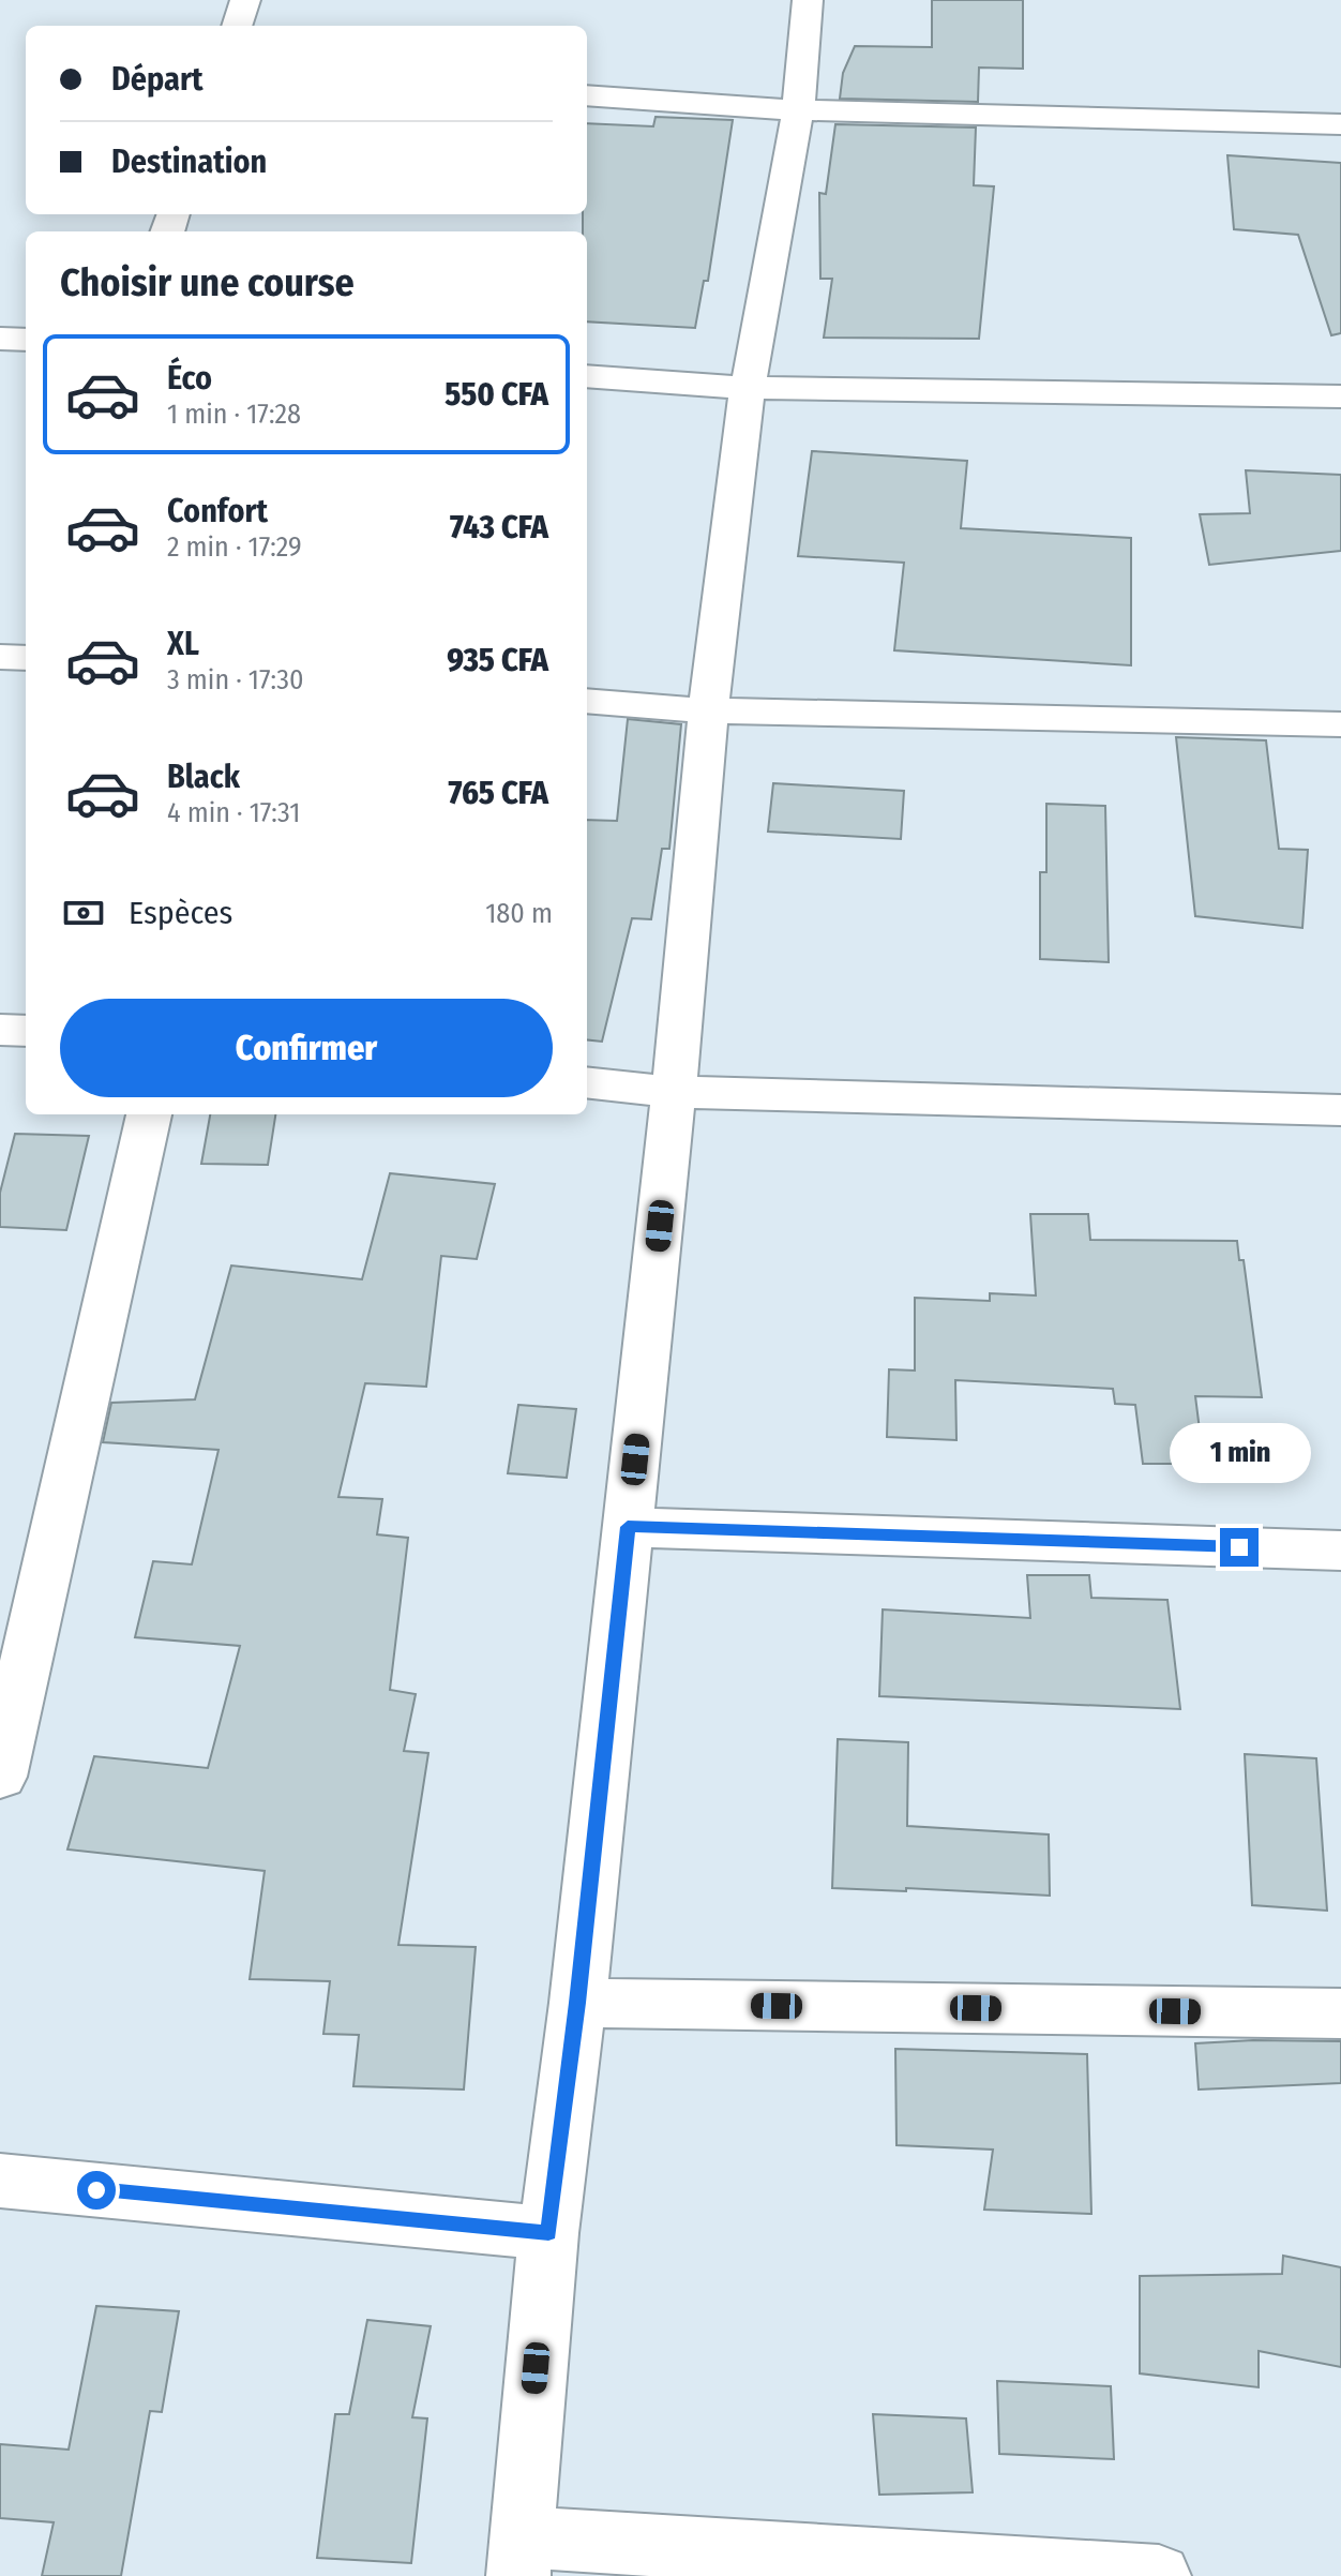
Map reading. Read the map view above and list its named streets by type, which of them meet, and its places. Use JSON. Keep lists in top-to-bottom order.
{
  "page": {
    "banner": ["Départ", "Destination"],
    "heading": "Choisir une course",
    "list": [
      {
        "name": "Éco",
        "note": "1 min · 17:28",
        "value": "550 CFA"
      },
      {
        "name": "Confort",
        "note": "2 min · 17:29",
        "value": "743 CFA"
      },
      {
        "name": "XL",
        "note": "3 min · 17:30",
        "value": "935 CFA"
      },
      {
        "name": "Black",
        "note": "4 min · 17:31",
        "value": "765 CFA"
      }
    ],
    "pay": ["Espèces", "180 m"],
    "buttons": "Confirmer",
    "bubble": "1 min"
  }
}
